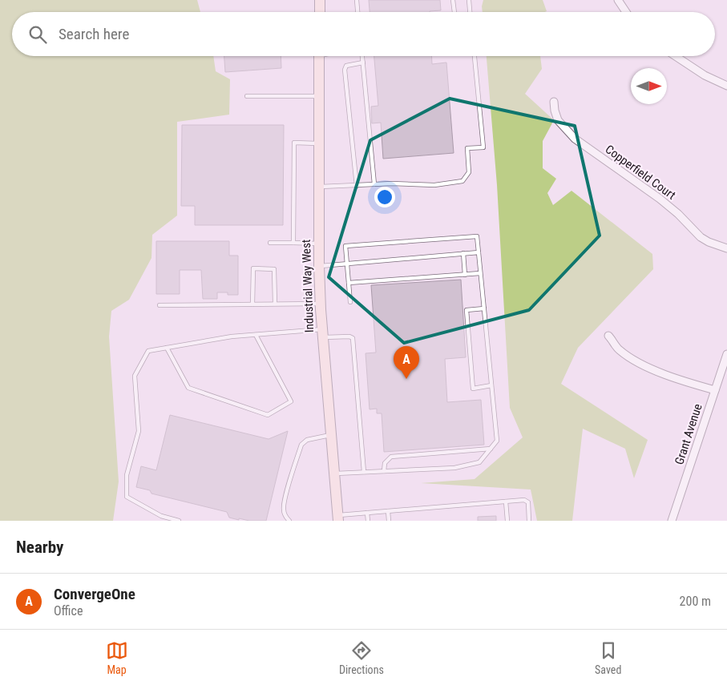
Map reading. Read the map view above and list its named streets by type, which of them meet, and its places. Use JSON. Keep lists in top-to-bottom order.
{
  "streets": {
    "street": ["Copperfield Court", "Industrial Way West", "Grant Avenue"]
  },
  "north": "right",
  "page": {
    "search": "Search here",
    "pins": "A",
    "heading": "Nearby",
    "list": [
      {
        "mark": "A",
        "name": "ConvergeOne",
        "note": "Office",
        "value": "200 m"
      }
    ],
    "nav": ["Map", "Directions", "Saved"]
  }
}
